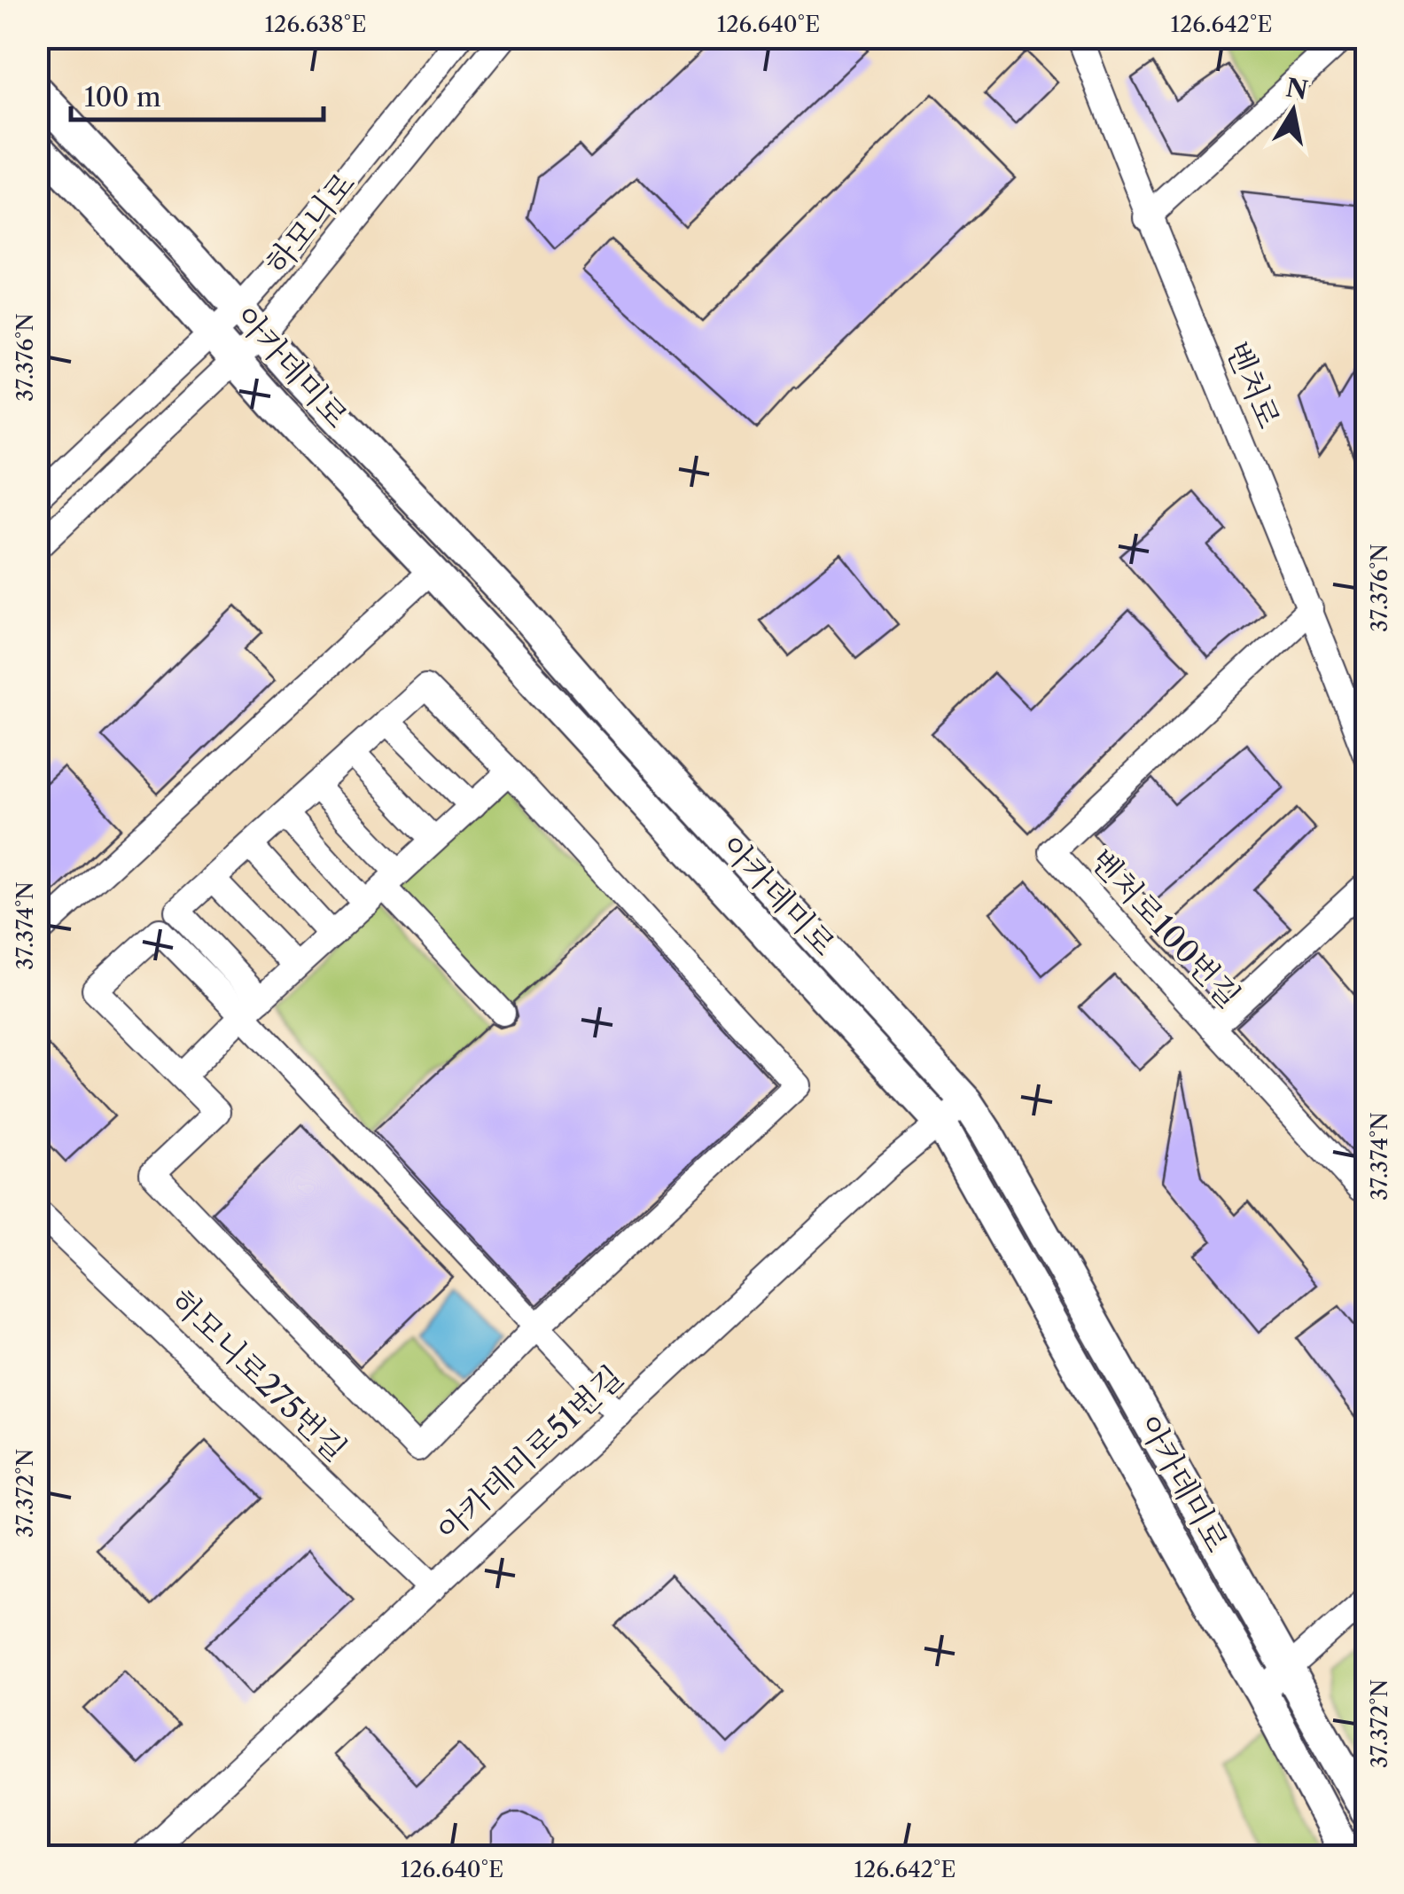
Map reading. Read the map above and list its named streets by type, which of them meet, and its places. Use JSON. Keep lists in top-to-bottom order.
{
  "streets": {
    "main road": ["아카데미로"],
    "street": [
      "하모니로",
      "벤처로",
      "벤처로100번길",
      "하모니로275번길",
      "아카데미로51번길"
    ]
  },
  "crossings": [
    ["하모니로", "아카데미로"],
    ["아카데미로", "아카데미로51번길"],
    ["벤처로", "벤처로100번길"],
    ["하모니로275번길", "아카데미로51번길"]
  ],
  "scale_bar": "100 m",
  "north": "top",
  "coordinates": [
    "126.638°E",
    "126.640°E",
    "126.642°E",
    "37.376°N",
    "37.374°N",
    "37.372°N"
  ]
}
